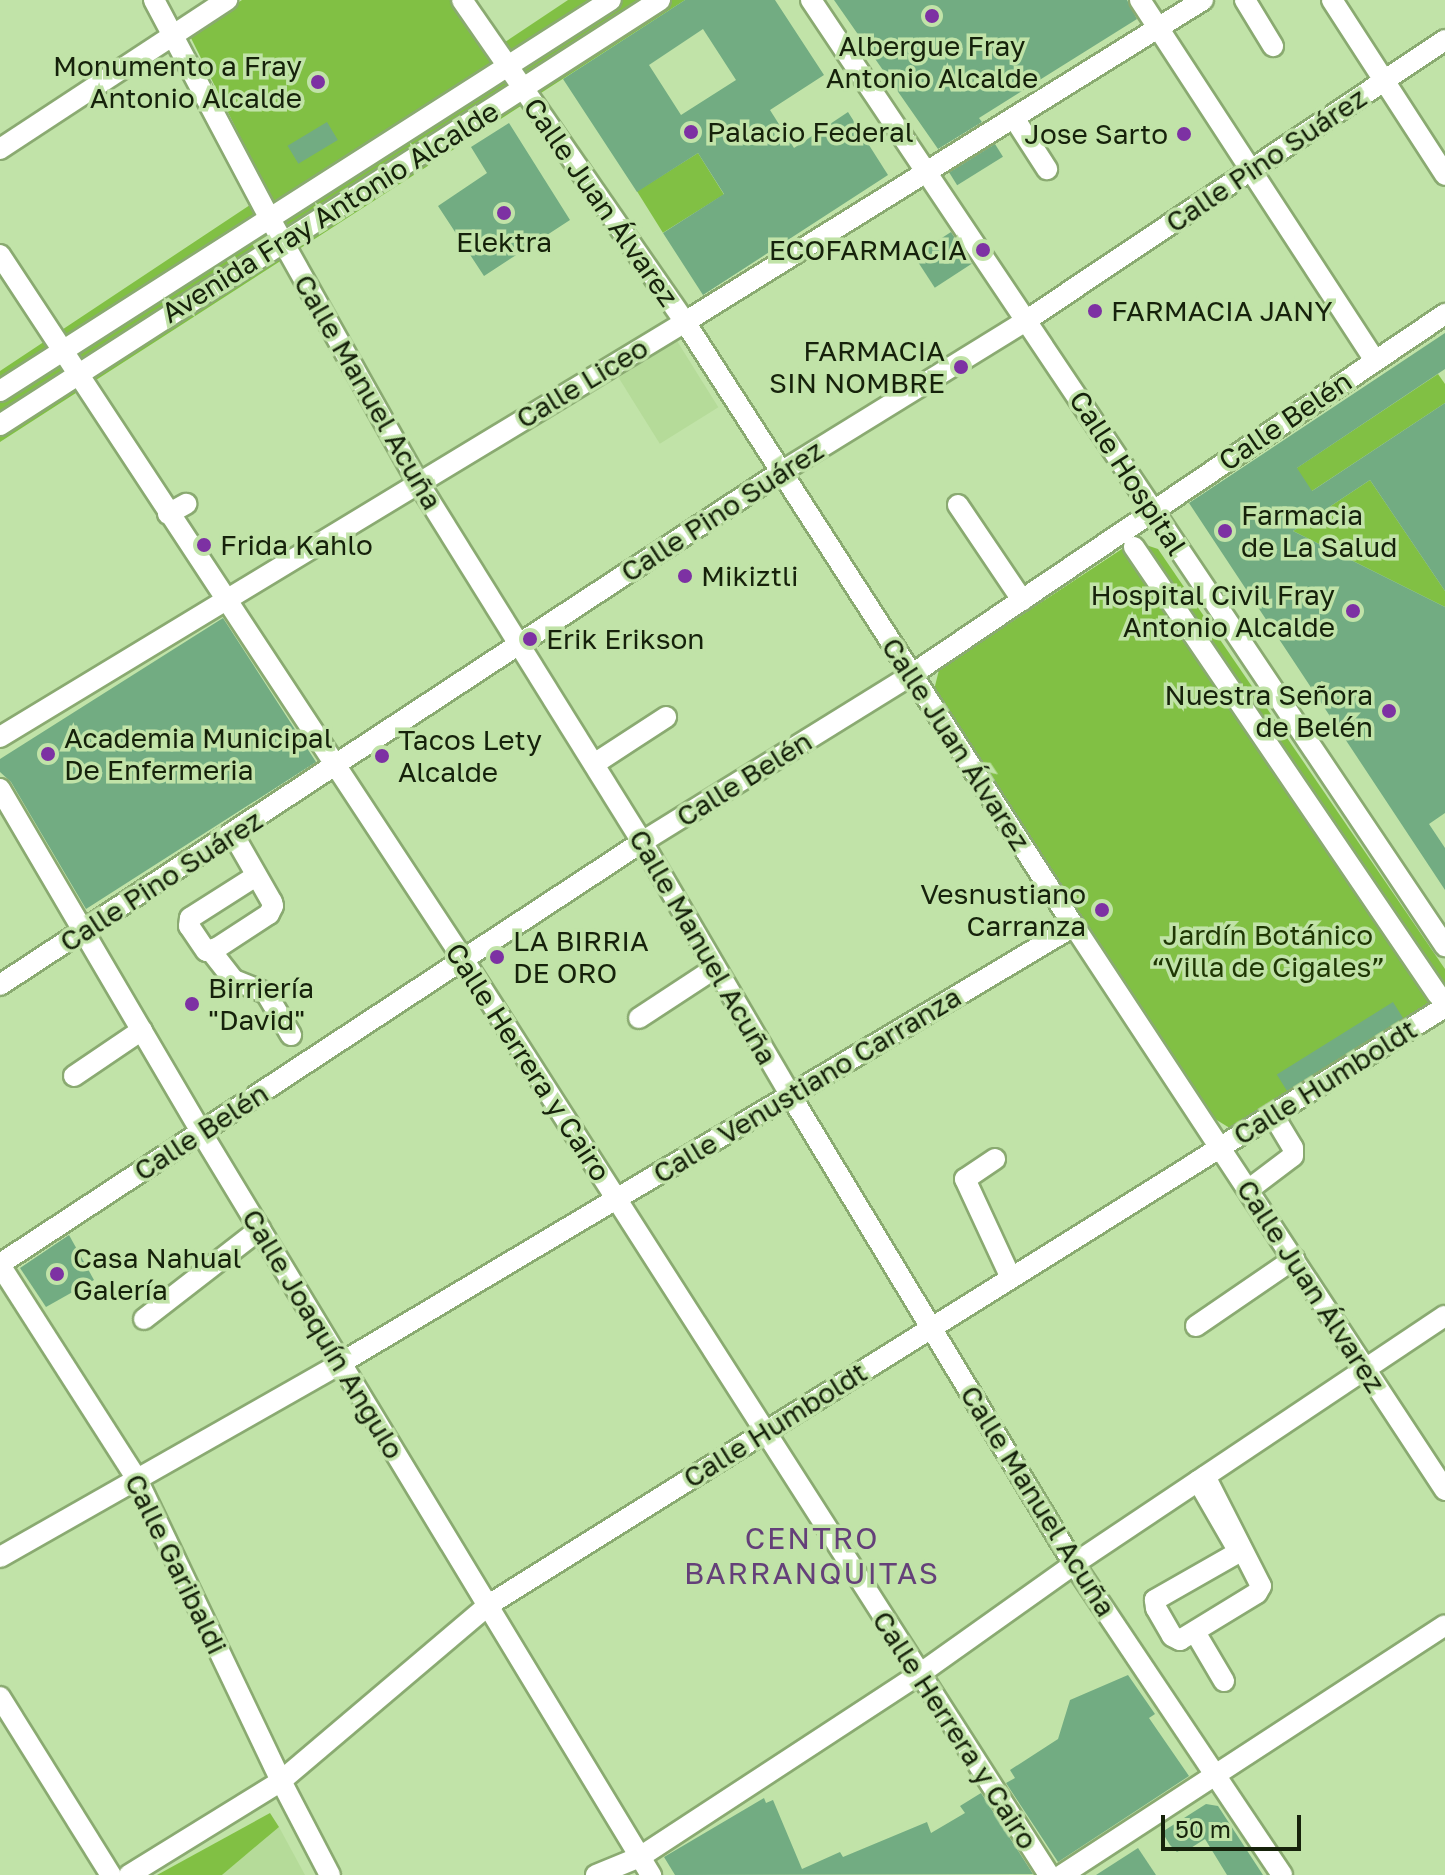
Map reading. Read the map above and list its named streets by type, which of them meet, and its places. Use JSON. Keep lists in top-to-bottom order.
{
  "streets": {
    "street": [
      "Calle Pino Suárez",
      "Calle Juan Álvarez",
      "Avenida Fray Antonio Alcalde",
      "Calle Liceo",
      "Calle Manuel Acuña",
      "Calle Belén",
      "Calle Hospital",
      "Calle Herrera y Cairo",
      "Calle Humboldt",
      "Calle Venustiano Carranza",
      "Calle Joaquín Angulo",
      "Calle Garibaldi"
    ]
  },
  "crossings": [
    ["Calle Pino Suárez", "Calle Juan Álvarez"],
    ["Calle Pino Suárez", "Calle Manuel Acuña"],
    ["Calle Pino Suárez", "Calle Hospital"],
    ["Calle Pino Suárez", "Calle Herrera y Cairo"],
    ["Calle Pino Suárez", "Calle Joaquín Angulo"],
    ["Calle Juan Álvarez", "Avenida Fray Antonio Alcalde"],
    ["Calle Juan Álvarez", "Calle Liceo"],
    ["Calle Juan Álvarez", "Calle Belén"],
    ["Calle Juan Álvarez", "Calle Humboldt"],
    ["Calle Juan Álvarez", "Calle Venustiano Carranza"],
    ["Avenida Fray Antonio Alcalde", "Calle Manuel Acuña"],
    ["Avenida Fray Antonio Alcalde", "Calle Herrera y Cairo"],
    ["Calle Liceo", "Calle Manuel Acuña"],
    ["Calle Liceo", "Calle Hospital"],
    ["Calle Liceo", "Calle Herrera y Cairo"],
    ["Calle Manuel Acuña", "Calle Belén"],
    ["Calle Manuel Acuña", "Calle Humboldt"],
    ["Calle Manuel Acuña", "Calle Venustiano Carranza"],
    ["Calle Belén", "Calle Hospital"],
    ["Calle Belén", "Calle Herrera y Cairo"],
    ["Calle Belén", "Calle Joaquín Angulo"],
    ["Calle Belén", "Calle Garibaldi"],
    ["Calle Herrera y Cairo", "Calle Humboldt"],
    ["Calle Herrera y Cairo", "Calle Venustiano Carranza"],
    ["Calle Humboldt", "Calle Joaquín Angulo"],
    ["Calle Humboldt", "Calle Garibaldi"],
    ["Calle Venustiano Carranza", "Calle Joaquín Angulo"],
    ["Calle Venustiano Carranza", "Calle Garibaldi"]
  ],
  "districts": ["CENTRO BARRANQUITAS"],
  "parks": ["Jardín Botánico “Villa de Cigales”"],
  "places": [
    "Albergue Fray Antonio Alcalde",
    "Monumento a Fray Antonio Alcalde",
    "Palacio Federal",
    "Jose Sarto",
    "Elektra",
    "ECOFARMACIA",
    "FARMACIA JANY",
    "FARMACIA SIN NOMBRE",
    "Farmacia de La Salud",
    "Frida Kahlo",
    "Mikiztli",
    "Hospital Civil Fray Antonio Alcalde",
    "Erik Erikson",
    "Nuestra Señora de Belén",
    "Academia Municipal De Enfermeria",
    "Tacos Lety Alcalde",
    "Vesnustiano Carranza",
    "LA BIRRIA DE ORO",
    "Birriería \"David\"",
    "Casa Nahual Galería"
  ],
  "scale_bar": "50 m"
}
